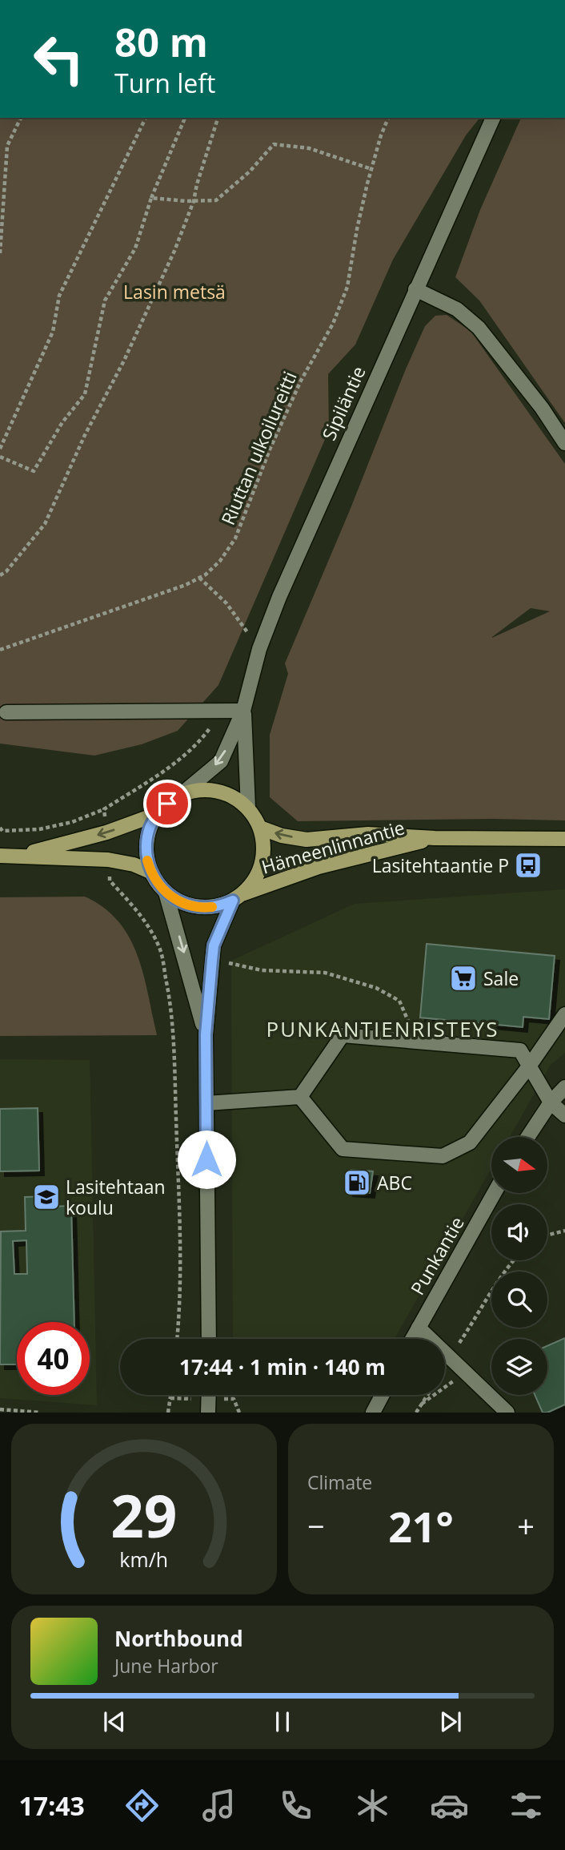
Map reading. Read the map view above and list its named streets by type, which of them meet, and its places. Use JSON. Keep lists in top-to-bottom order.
{
  "streets": {
    "main road": ["Hämeenlinnantie"],
    "street": ["Sipiläntie", "Punkantie"],
    "path": ["Riuttan ulkoilureitti"]
  },
  "crossings": [
    ["Sipiläntie", "Hämeenlinnantie"]
  ],
  "districts": ["PUNKANTIENRISTEYS"],
  "parks": ["Lasin metsä"],
  "places": {
    "bus stop": ["Lasitehtaantie P"],
    "supermarket": ["Sale"],
    "fuel station": ["ABC"],
    "school or university": ["Lasitehtaan koulu"]
  },
  "north": "right",
  "page": {
    "turn": ["80 m", "Turn left"],
    "limit": "40",
    "trip": "17:44 · 1 min · 140 m",
    "tile": "Climate",
    "heat": ["−", "21°", "+"],
    "song": ["Northbound", "June Harbor"],
    "tabs": "17:43",
    "gauge": ["29", "km/h"]
  }
}
